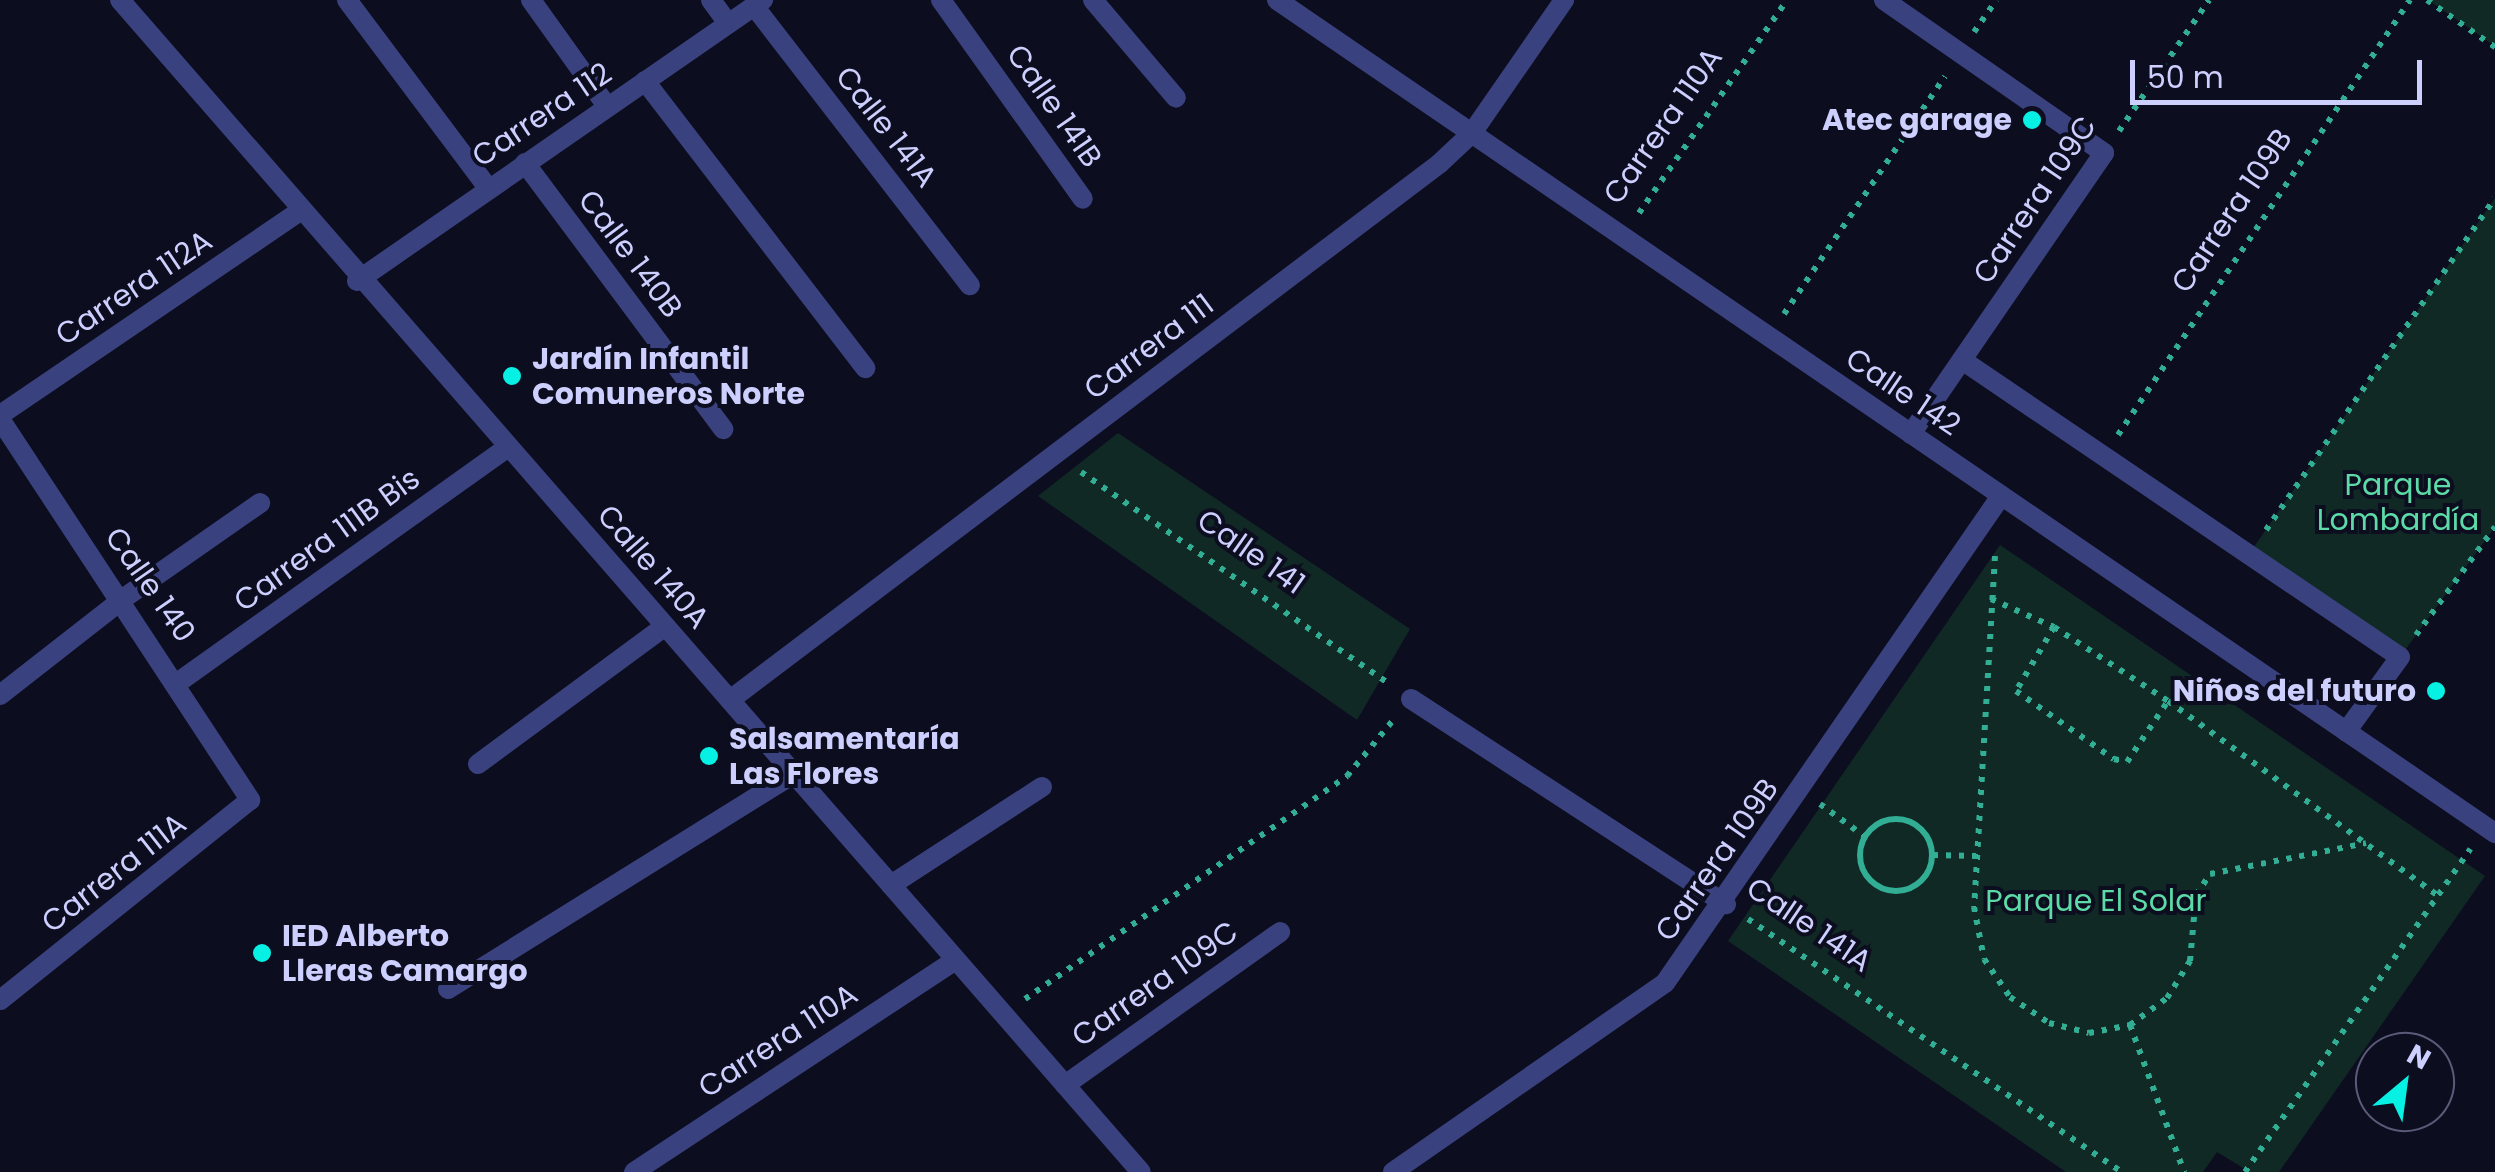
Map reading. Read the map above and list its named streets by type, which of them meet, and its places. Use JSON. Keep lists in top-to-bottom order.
{
  "streets": {
    "street": [
      "Calle 141B",
      "Carrera 112",
      "Carrera 110A",
      "Calle 141A",
      "Carrera 109C",
      "Carrera 109B",
      "Calle 140B",
      "Carrera 112A",
      "Carrera 111",
      "Calle 142",
      "Carrera 111B Bis",
      "Calle 140A",
      "Calle 140",
      "Carrera 111A"
    ],
    "path": ["Calle 141"]
  },
  "crossings": [
    ["Carrera 112", "Calle 141A"],
    ["Carrera 112", "Calle 140B"],
    ["Carrera 112", "Calle 140A"],
    ["Carrera 110A", "Calle 142"],
    ["Carrera 110A", "Calle 140A"],
    ["Calle 141A", "Carrera 109B"],
    ["Calle 141A", "Calle 141"],
    ["Carrera 109C", "Calle 142"],
    ["Carrera 109C", "Calle 140A"],
    ["Carrera 109B", "Calle 142"],
    ["Carrera 112A", "Calle 140A"],
    ["Carrera 112A", "Calle 140"],
    ["Carrera 111", "Calle 142"],
    ["Carrera 111", "Calle 141"],
    ["Carrera 111", "Calle 140A"],
    ["Carrera 111B Bis", "Calle 140A"],
    ["Carrera 111B Bis", "Calle 140"],
    ["Calle 140", "Carrera 111A"]
  ],
  "parks": ["Parque Lombardía", "Parque El Solar"],
  "places": [
    "Atec garage",
    "Jardín Infantil Comuneros Norte",
    "Niños del futuro",
    "Salsamentaría Las Flores",
    "IED Alberto Lleras Camargo"
  ],
  "scale_bar": "50 m",
  "north": "top right"
}
